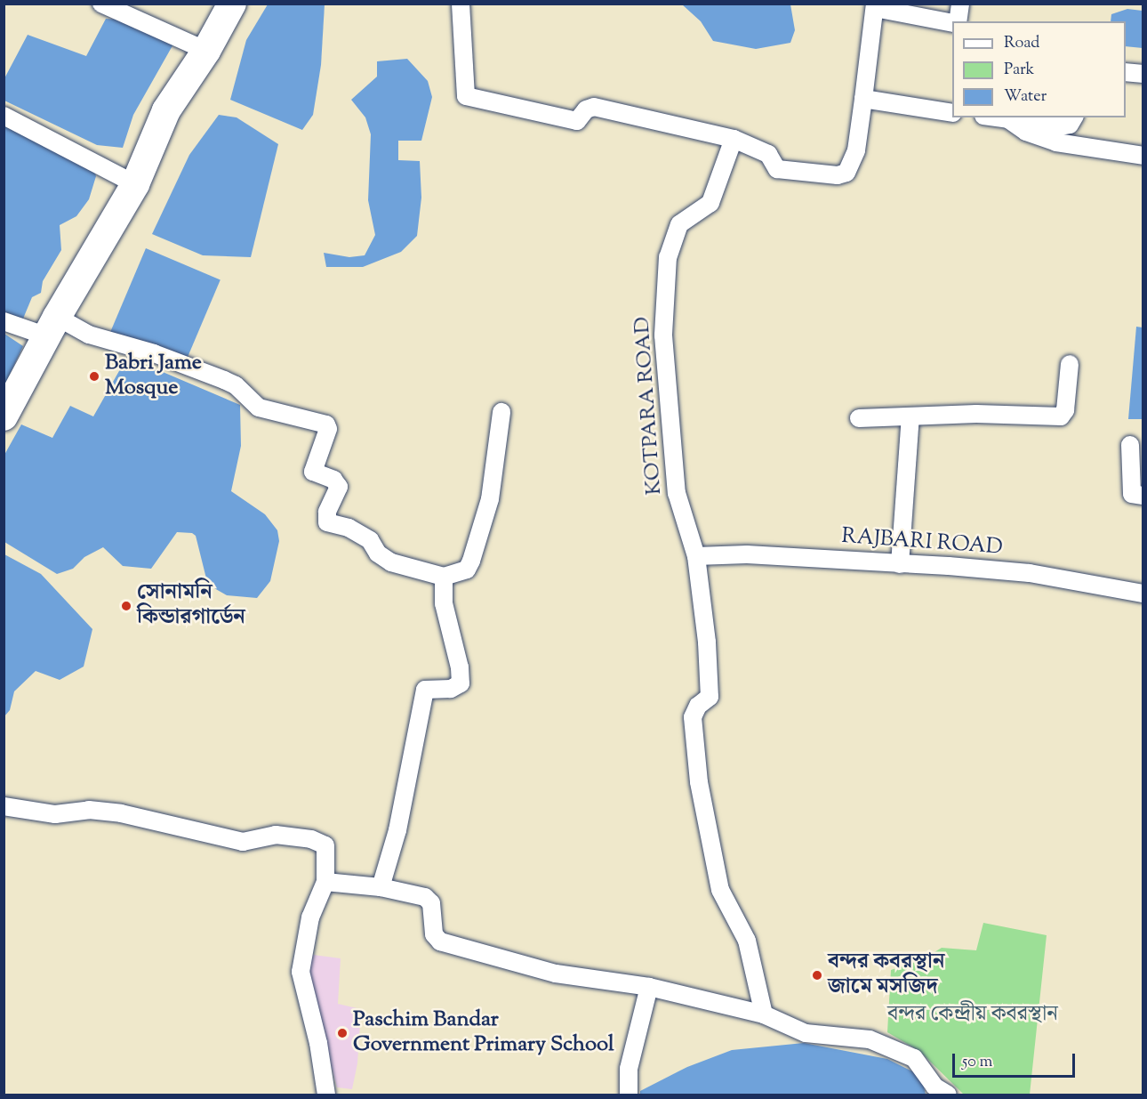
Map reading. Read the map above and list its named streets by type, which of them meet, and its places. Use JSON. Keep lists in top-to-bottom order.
{
  "streets": {
    "street": ["KOTPARA ROAD", "RAJBARI ROAD"]
  },
  "crossings": [
    ["KOTPARA ROAD", "RAJBARI ROAD"]
  ],
  "parks": ["বন্দর কেন্দ্রীয় কবরস্থান"],
  "places": [
    "Babri Jame Mosque",
    "সোনামনি কিন্ডারগার্ডেন",
    "বন্দর কবরস্থান জামে মসজিদ",
    "Paschim Bandar Government Primary School"
  ],
  "legend": ["Road", "Park", "Water"],
  "scale_bar": "50 m"
}
